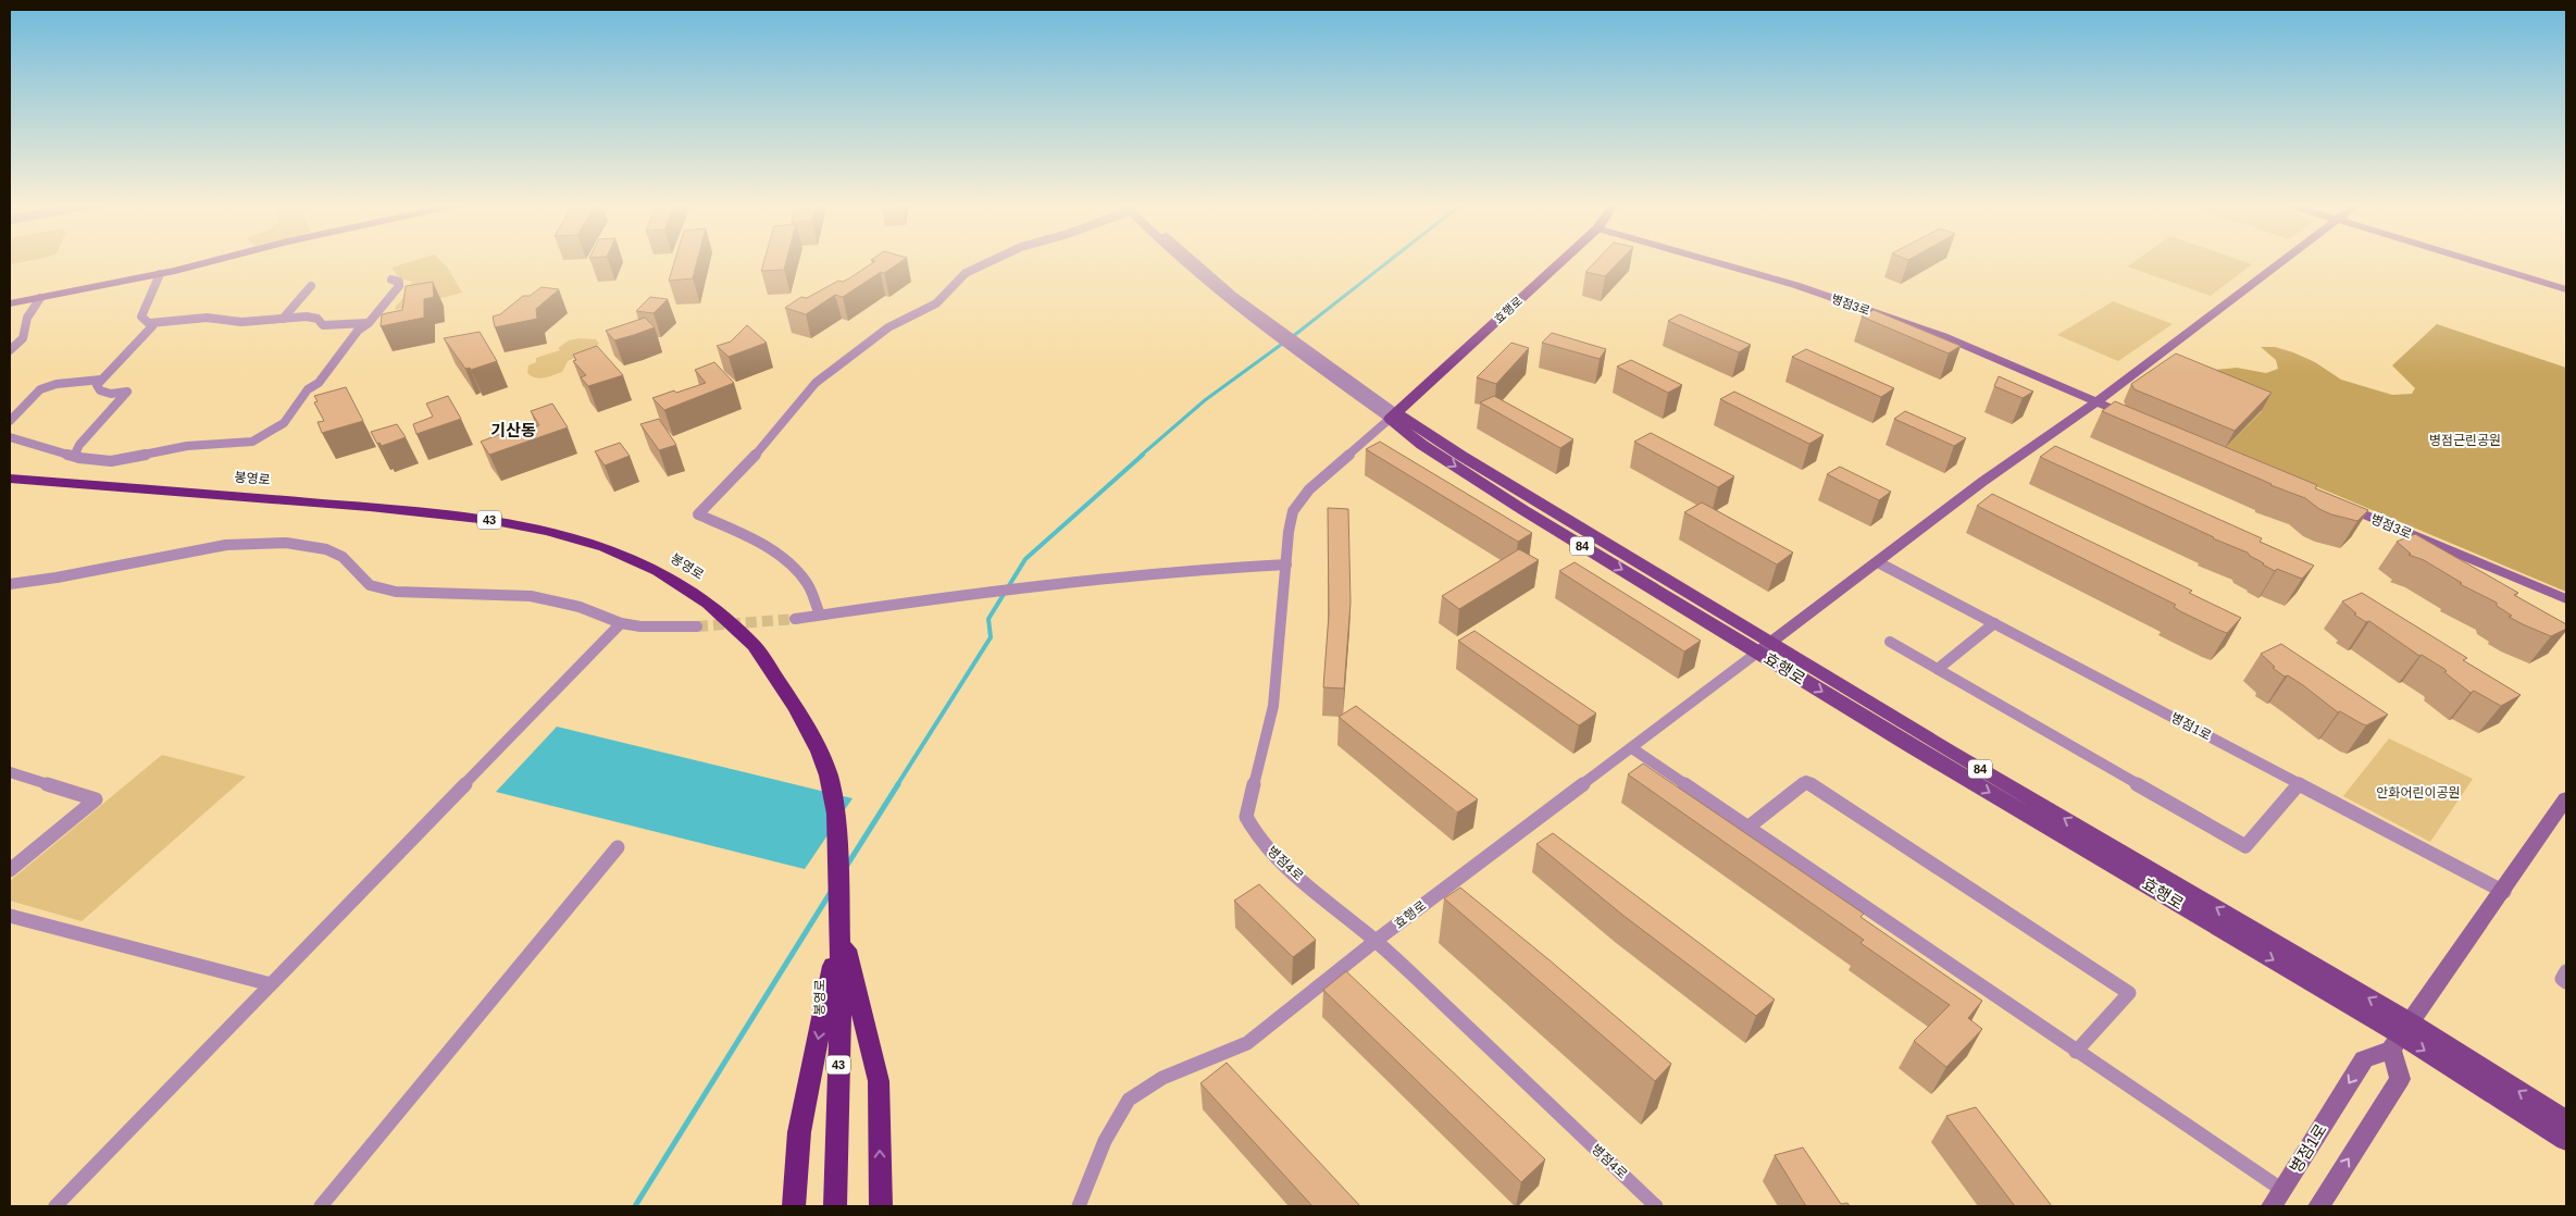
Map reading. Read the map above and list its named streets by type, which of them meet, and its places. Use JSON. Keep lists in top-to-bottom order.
{
  "streets": {
    "highway": ["봉영로", "43"],
    "main road": ["효행로", "84"],
    "street": ["병점3로", "병점1로", "병점4로"]
  },
  "crossings": [
    ["병점3로", "효행로"],
    ["효행로", "병점1로"],
    ["효행로", "병점4로"]
  ],
  "districts": ["기산동"],
  "parks": ["병점근린공원", "안화어린이공원"]
}
